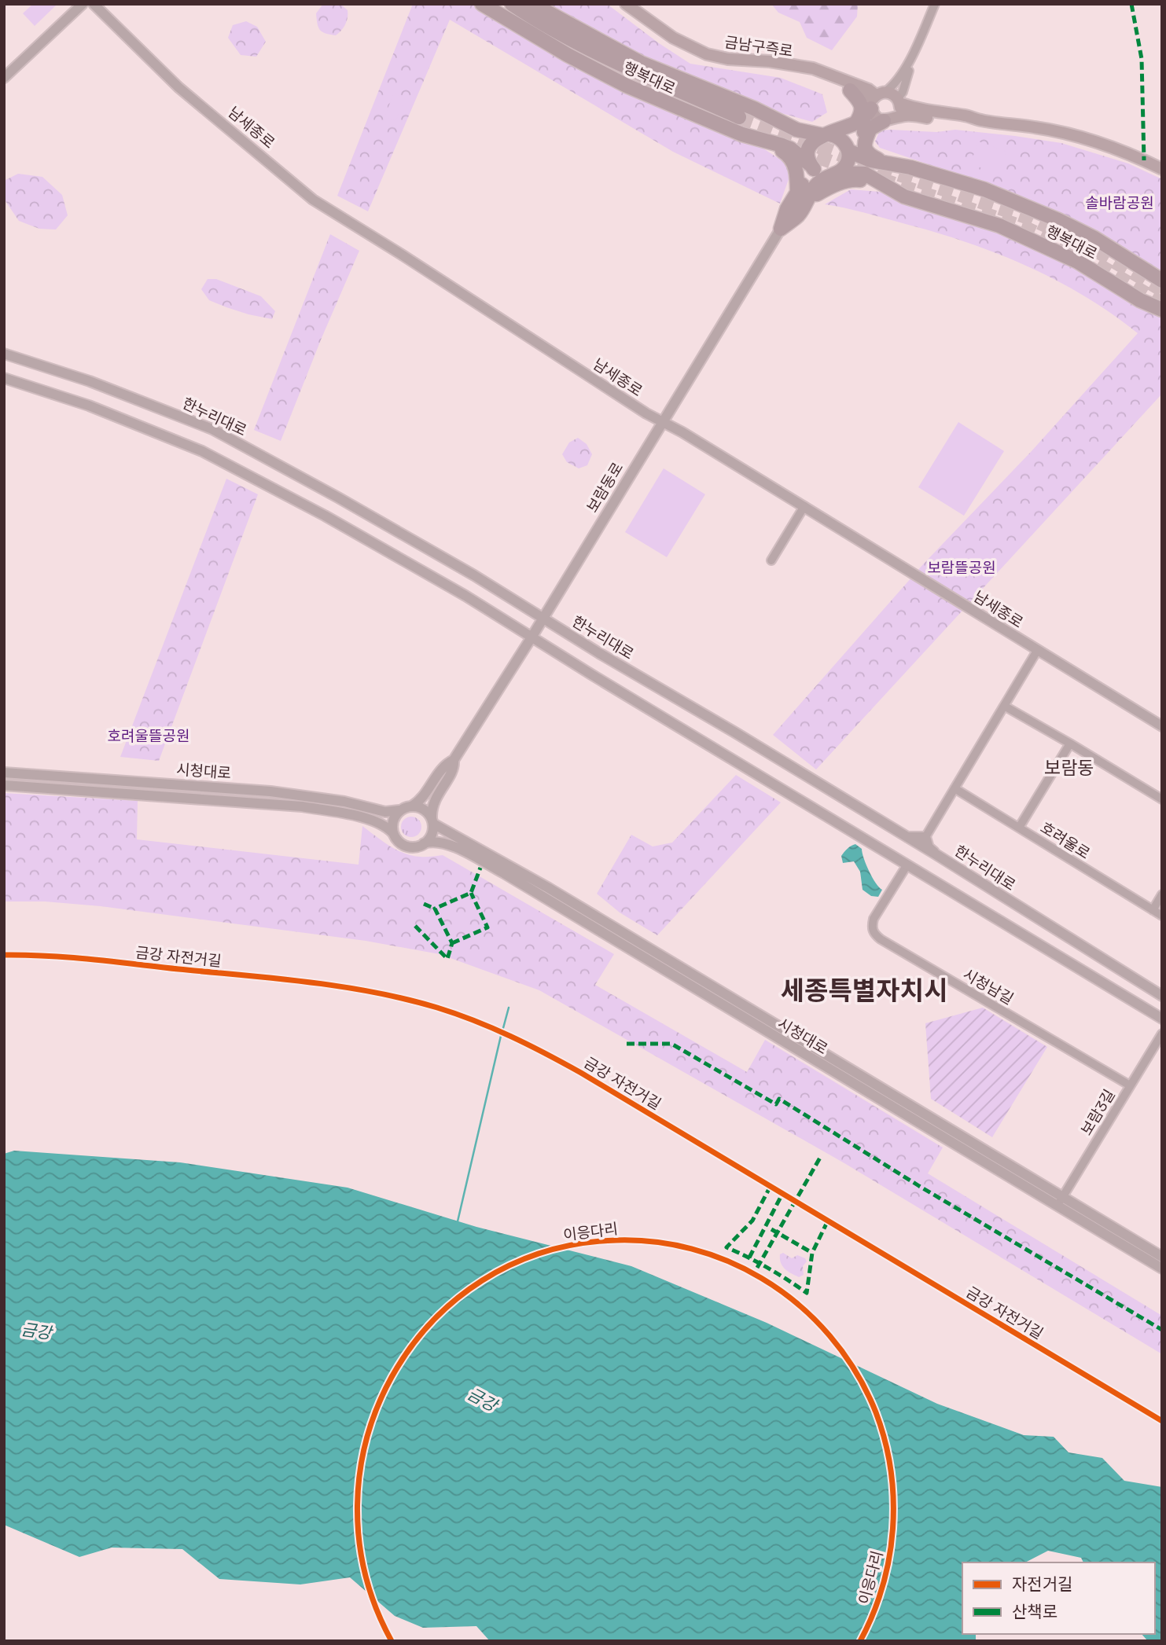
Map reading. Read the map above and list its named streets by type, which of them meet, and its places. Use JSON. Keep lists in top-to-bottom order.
{
  "streets": {
    "highway": ["행복대로"],
    "main road": ["금남구즉로"],
    "street": [
      "남세종로",
      "한누리대로",
      "보람동로",
      "시청대로",
      "호려울로",
      "시청남길",
      "보람3길"
    ],
    "cycle path": ["금강 자전거길", "이응다리"]
  },
  "crossings": [
    ["남세종로", "보람동로"],
    ["한누리대로", "보람동로"],
    ["시청대로", "보람3길"],
    ["시청남길", "보람3길"]
  ],
  "districts": ["보람동", "세종특별자치시"],
  "water": ["금강"],
  "parks": ["솔바람공원", "보람뜰공원", "호려울뜰공원"],
  "legend": ["자전거길", "산책로"]
}
